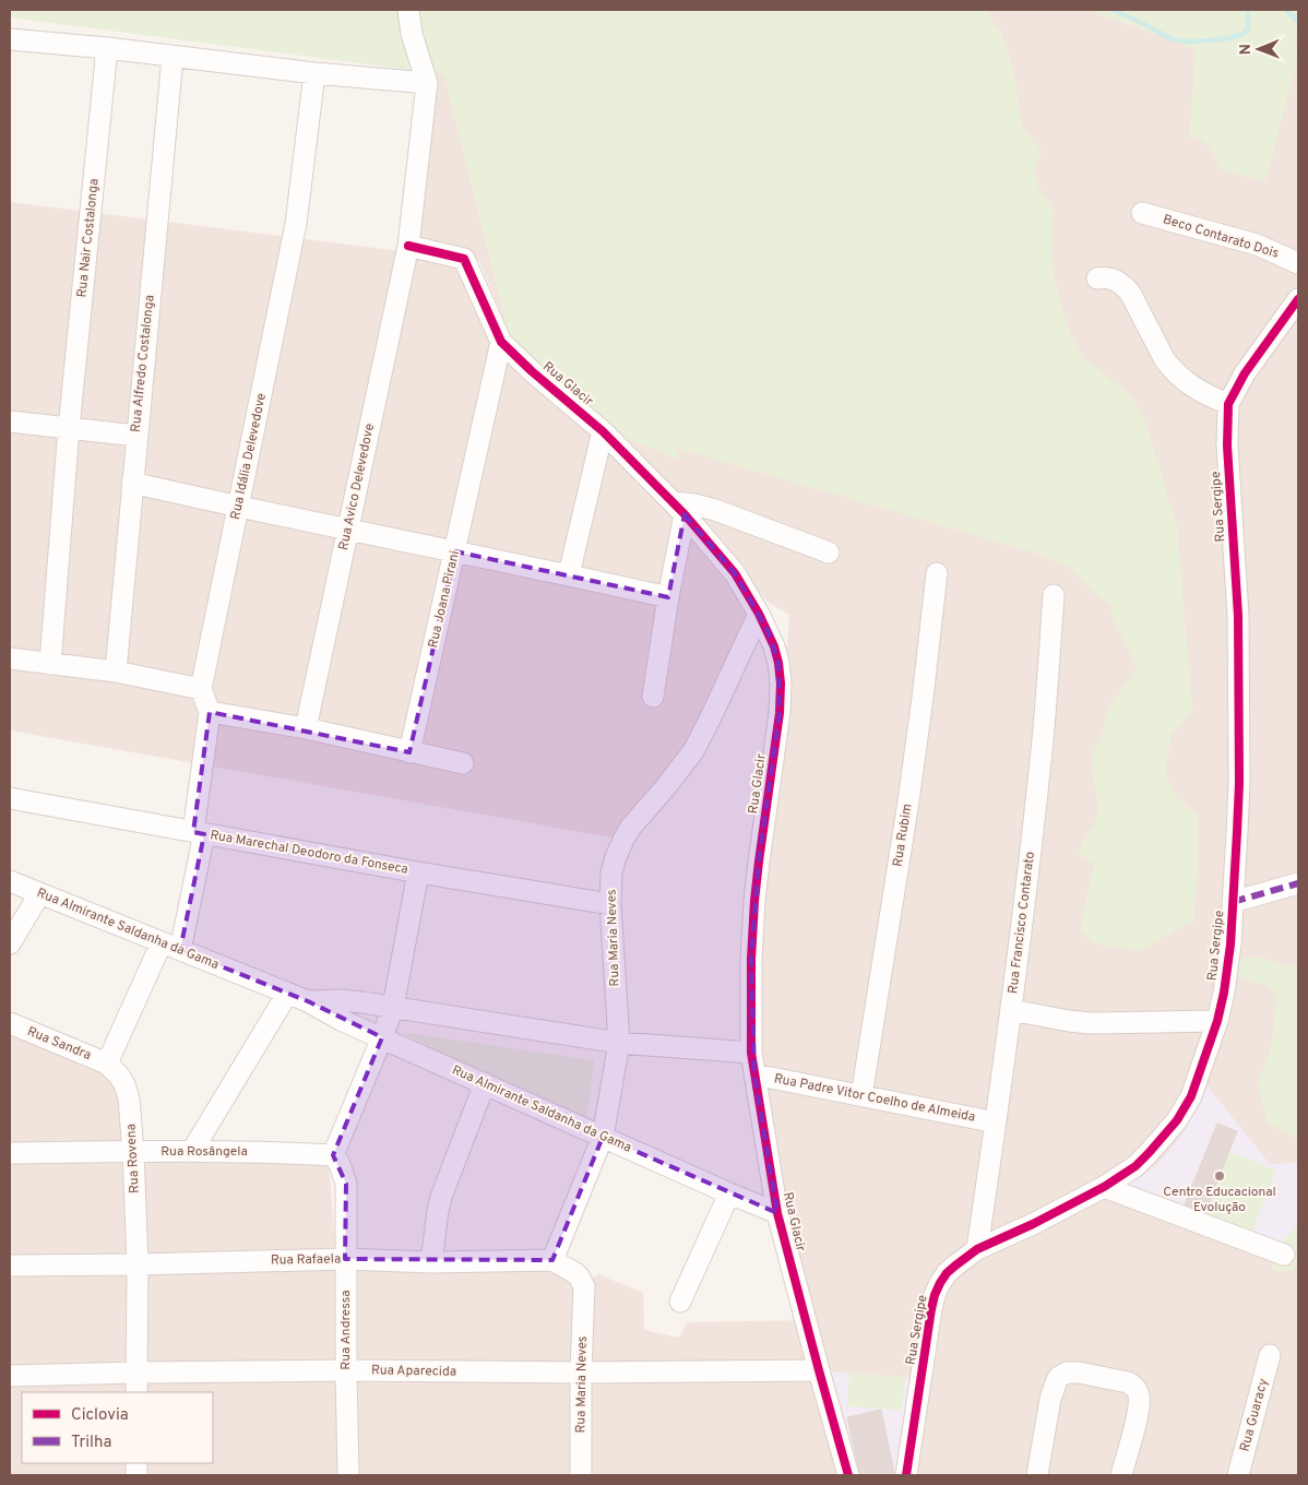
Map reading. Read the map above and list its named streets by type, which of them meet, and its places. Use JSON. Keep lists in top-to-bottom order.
{
  "streets": {
    "street": [
      "Beco Contarato Dois",
      "Rua Nair Costalonga",
      "Rua Alfredo Costalonga",
      "Rua Glacir",
      "Rua Idália Delevedove",
      "Rua Avico Delevedove",
      "Rua Sergipe",
      "Rua Joana Pirani",
      "Rua Rubim",
      "Rua Marechal Deodoro da Fonseca",
      "Rua Francisco Contarato",
      "Rua Almirante Saldanha da Gama",
      "Rua Maria Neves",
      "Rua Sandra",
      "Rua Padre Vitor Coelho de Almeida",
      "Rua Rosângela",
      "Rua Rovena",
      "Rua Rafaela",
      "Rua Andressa",
      "Rua Aparecida",
      "Rua Guaracy"
    ]
  },
  "crossings": [
    ["Rua Glacir", "Rua Avico Delevedove"],
    ["Rua Glacir", "Rua Joana Pirani"],
    ["Rua Glacir", "Rua Almirante Saldanha da Gama"],
    ["Rua Glacir", "Rua Maria Neves"],
    ["Rua Glacir", "Rua Padre Vitor Coelho de Almeida"],
    ["Rua Glacir", "Rua Aparecida"],
    ["Rua Sergipe", "Rua Francisco Contarato"],
    ["Rua Rubim", "Rua Padre Vitor Coelho de Almeida"],
    ["Rua Marechal Deodoro da Fonseca", "Rua Maria Neves"],
    ["Rua Francisco Contarato", "Rua Padre Vitor Coelho de Almeida"],
    ["Rua Almirante Saldanha da Gama", "Rua Maria Neves"],
    ["Rua Maria Neves", "Rua Rafaela"],
    ["Rua Maria Neves", "Rua Aparecida"],
    ["Rua Sandra", "Rua Rovena"],
    ["Rua Rosângela", "Rua Rovena"],
    ["Rua Rosângela", "Rua Andressa"],
    ["Rua Rovena", "Rua Rafaela"],
    ["Rua Rovena", "Rua Aparecida"],
    ["Rua Rafaela", "Rua Andressa"],
    ["Rua Andressa", "Rua Aparecida"]
  ],
  "places": ["Centro Educacional Evolução"],
  "legend": ["Ciclovia", "Trilha"],
  "north": "left"
}
